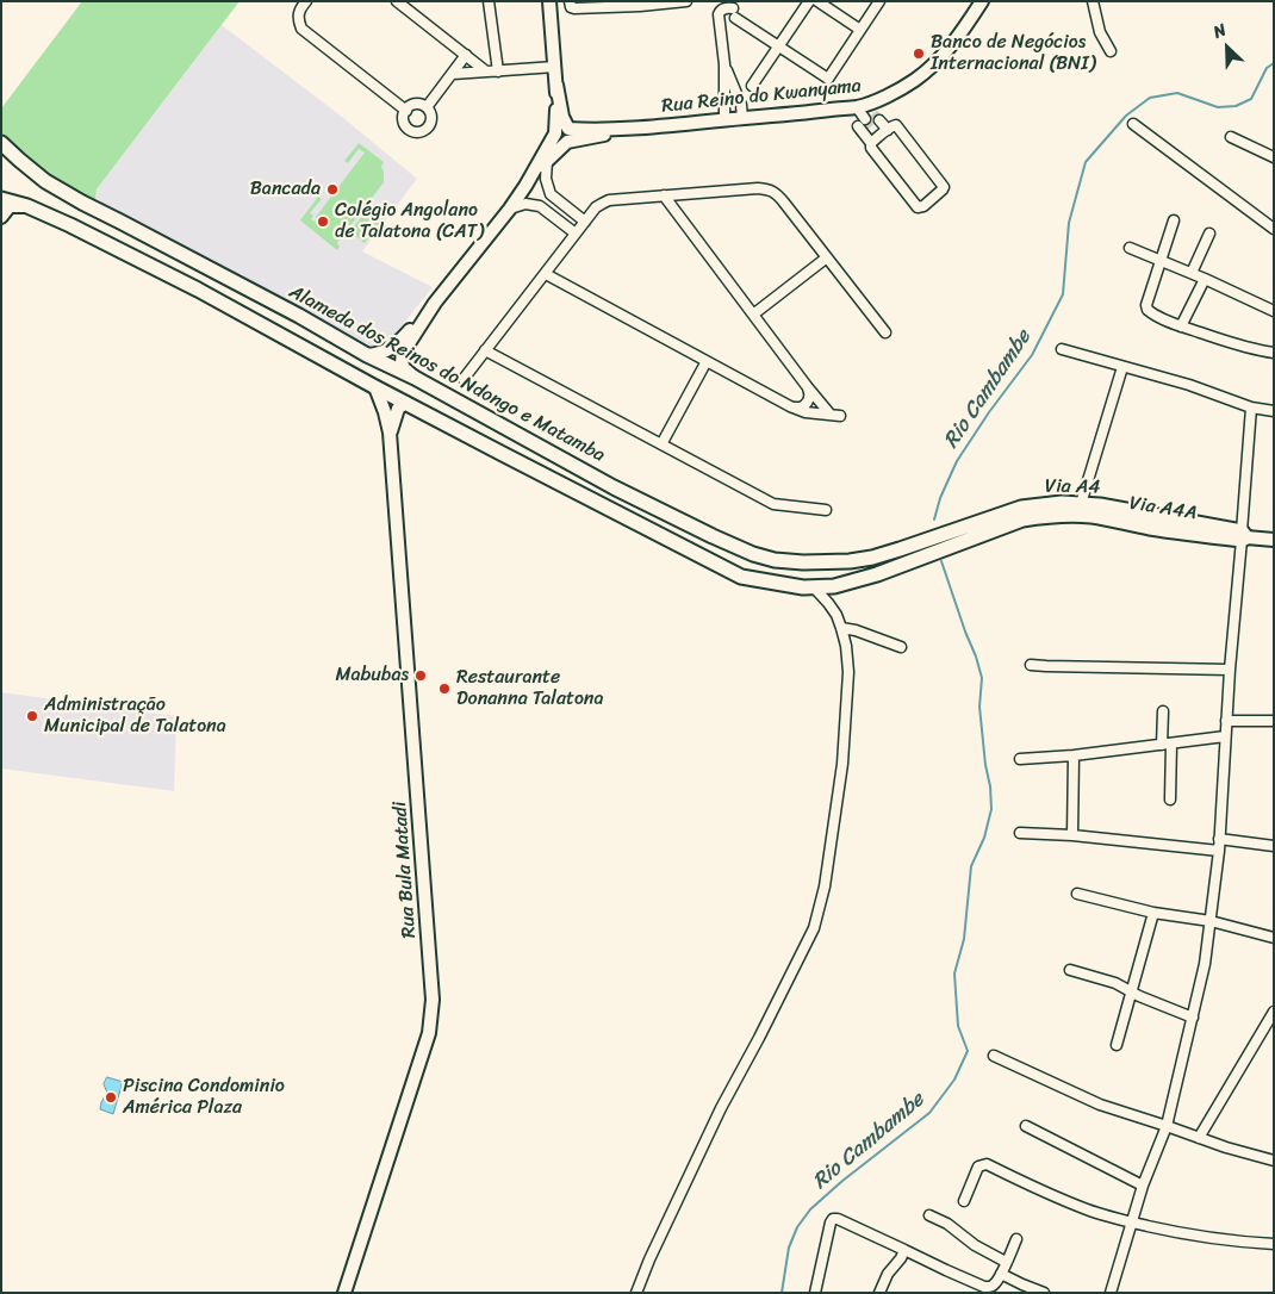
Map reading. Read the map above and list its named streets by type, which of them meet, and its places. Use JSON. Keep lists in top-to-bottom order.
{
  "streets": {
    "main road": ["Alameda dos Reinos do Ndongo e Matamba", "Via A4", "Via A4A"],
    "street": ["Rua Reino do Kwanyama", "Rua Bula Matadi"]
  },
  "crossings": [
    ["Alameda dos Reinos do Ndongo e Matamba", "Via A4"],
    ["Via A4", "Via A4A"]
  ],
  "water": ["Rio Cambambe"],
  "places": [
    "Banco de Negócios Internacional (BNI)",
    "Bancada",
    "Colégio Angolano de Talatona (CAT)",
    "Mabubas",
    "Restaurante Donanna Talatona",
    "Administração Municipal de Talatona",
    "Piscina Condominio América Plaza"
  ],
  "north": "top left"
}
